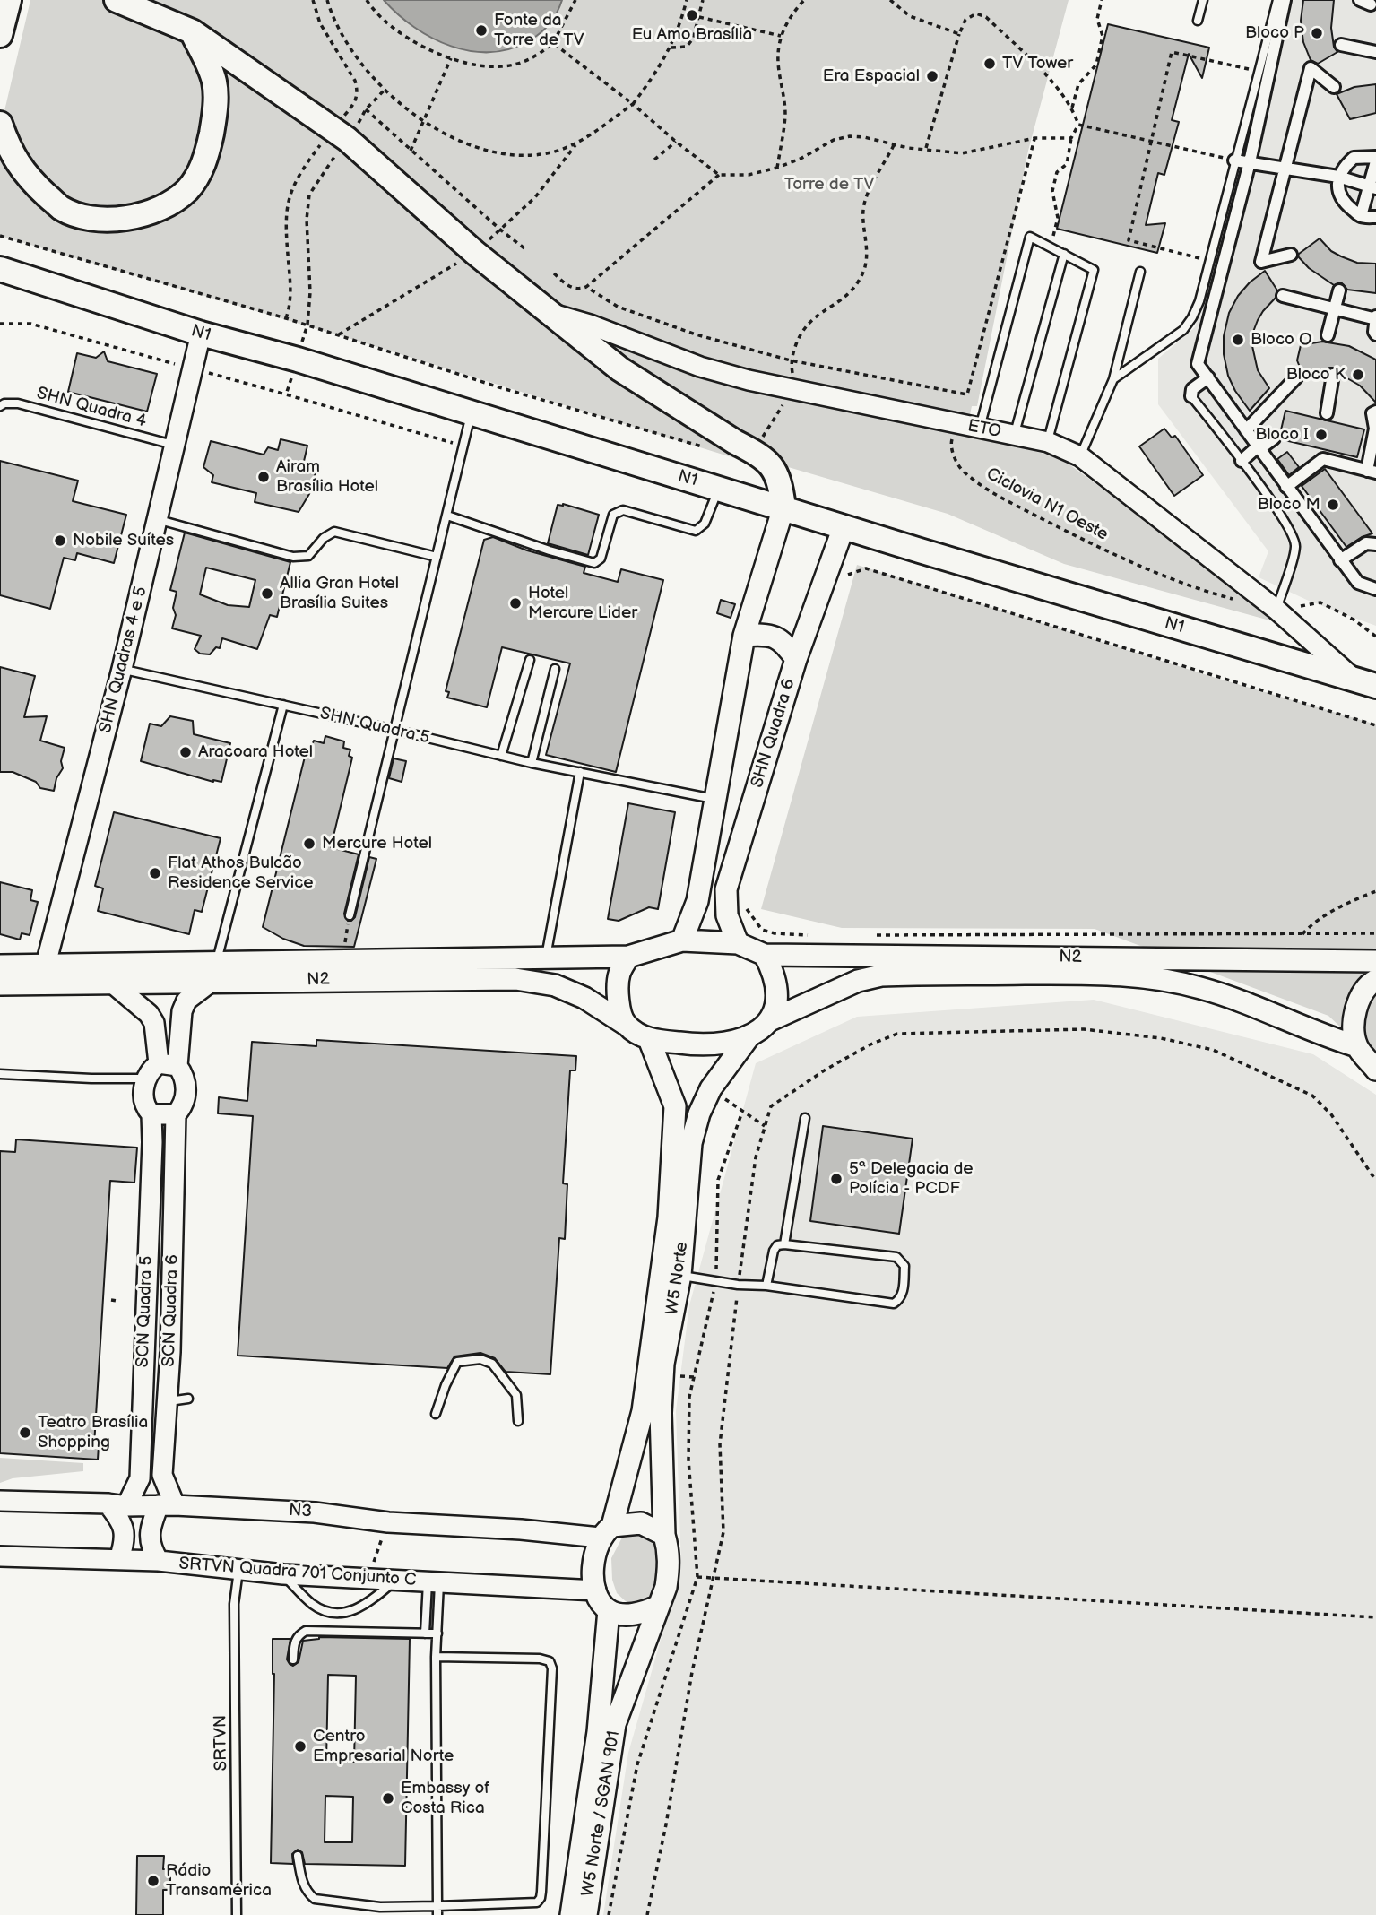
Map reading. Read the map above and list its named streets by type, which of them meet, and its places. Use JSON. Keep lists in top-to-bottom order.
{
  "streets": {
    "main road": [
      "N1",
      "SHN Quadra 6",
      "N2",
      "W5 Norte",
      "W5 Norte / SGAN 901"
    ],
    "street": [
      "ETO",
      "SHN Quadras 4 e 5",
      "SCN Quadra 6",
      "SCN Quadra 5",
      "N3",
      "SRTVN Quadra 701 Conjunto C"
    ],
    "lane": ["SHN Quadra 4", "SHN Quadra 5", "SRTVN"],
    "path": ["Ciclovia N1 Oeste"]
  },
  "crossings": [
    ["N1", "ETO"],
    ["N1", "SHN Quadras 4 e 5"],
    ["N1", "SHN Quadra 6"],
    ["SHN Quadra 4", "SHN Quadras 4 e 5"],
    ["ETO", "Ciclovia N1 Oeste"],
    ["SHN Quadras 4 e 5", "SHN Quadra 5"],
    ["SHN Quadras 4 e 5", "N2"],
    ["SHN Quadra 6", "N2"],
    ["SHN Quadra 6", "W5 Norte"],
    ["N2", "W5 Norte"],
    ["W5 Norte", "N3"],
    ["W5 Norte", "SRTVN Quadra 701 Conjunto C"],
    ["W5 Norte", "W5 Norte / SGAN 901"],
    ["SCN Quadra 6", "SCN Quadra 5"],
    ["SCN Quadra 6", "N3"],
    ["SCN Quadra 5", "N3"],
    ["N3", "SRTVN Quadra 701 Conjunto C"],
    ["N3", "W5 Norte / SGAN 901"],
    ["SRTVN Quadra 701 Conjunto C", "SRTVN"],
    ["SRTVN Quadra 701 Conjunto C", "W5 Norte / SGAN 901"]
  ],
  "parks": ["Torre de TV"],
  "places": [
    "Eu Amo Brasília",
    "Fonte da Torre de TV",
    "Bloco P",
    "TV Tower",
    "Era Espacial",
    "Bloco O",
    "Bloco K",
    "Bloco I",
    "Airam Brasília Hotel",
    "Bloco M",
    "Nobile Suítes",
    "Allia Gran Hotel Brasília Suites",
    "Hotel Mercure Lider",
    "Aracoara Hotel",
    "Mercure Hotel",
    "Flat Athos Bulcão Residence Service",
    "5ª Delegacia de Polícia - PCDF",
    "Teatro Brasília Shopping",
    "Centro Empresarial Norte",
    "Embassy of Costa Rica",
    "Rádio Transamérica"
  ]
}
